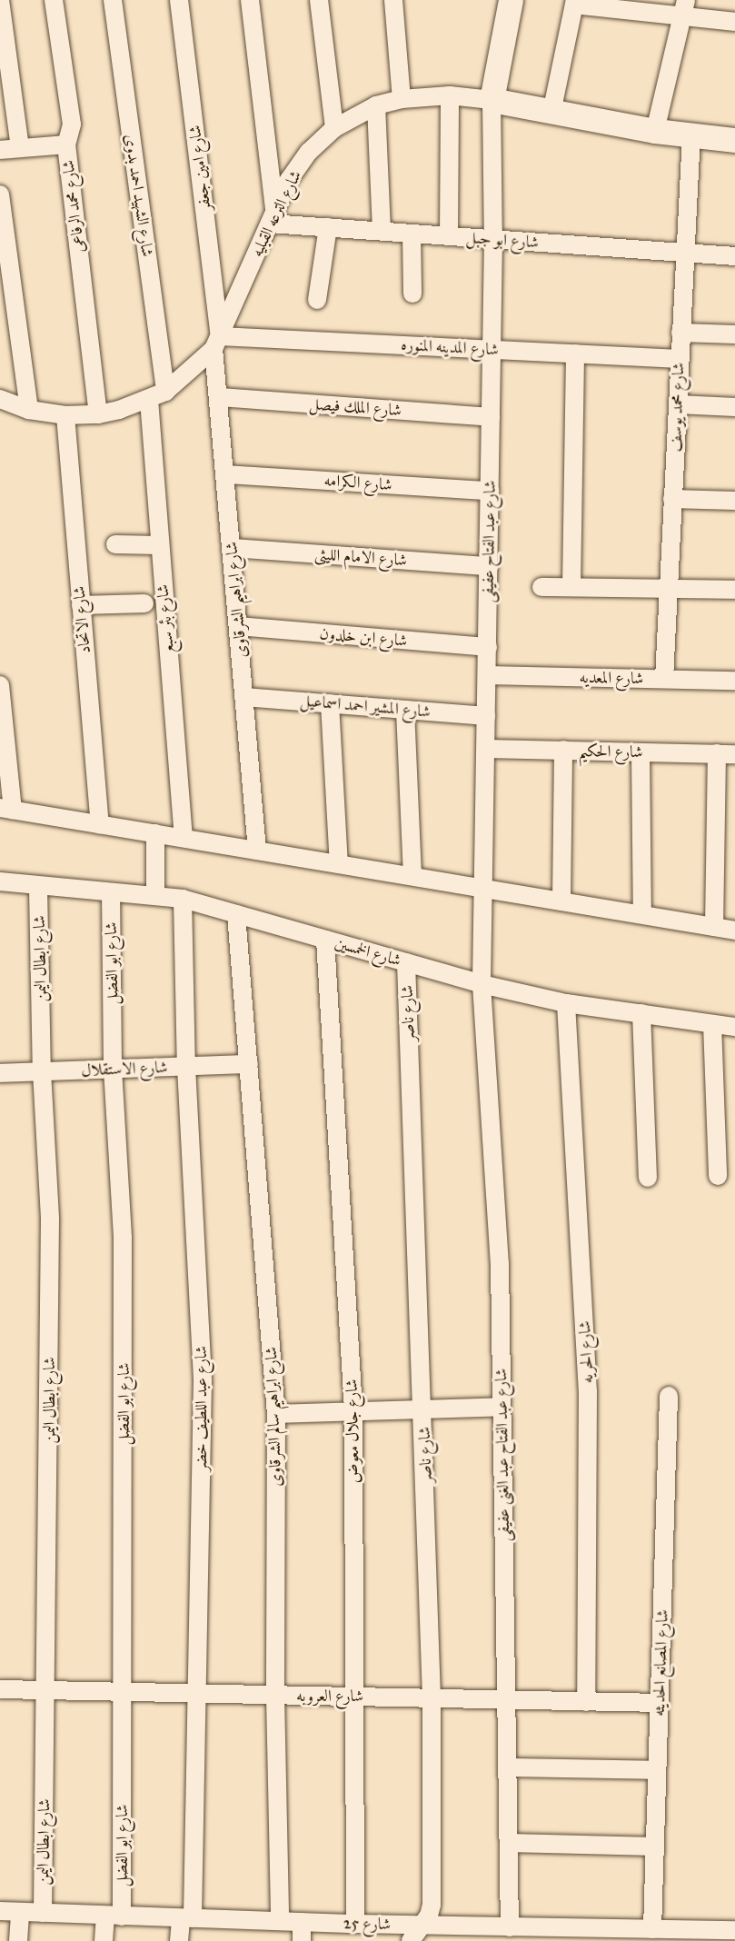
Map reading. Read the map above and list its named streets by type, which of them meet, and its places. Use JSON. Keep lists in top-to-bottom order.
{
  "streets": {
    "main road": ["شارع الترعه القبليه"],
    "street": [
      "شارع امين جعفر",
      "شارع الشهيد احمد بدوى",
      "شارع محمد الرفاعى",
      "شارع ابو جبل",
      "شارع المدينه المنوره",
      "شارع الملك فيصل",
      "شارع محمد يوسف",
      "شارع الكرامه",
      "شارع عبد الفتاح عفيفى",
      "شارع الامام الليثى",
      "شارع ابراهيم الشرقاوى",
      "شارع بئر سبع",
      "شارع الاتحاد",
      "شارع ابن خلدون",
      "شارع المعديه",
      "شارع المشير احمد اسماعيل",
      "شارع الحكيم",
      "شارع الخمسين",
      "شارع ابطال اليمن",
      "شارع ابو الفضل",
      "شارع ناصر",
      "شارع الاستقلال",
      "شارع الحريه",
      "شارع عبد اللطيف خضر",
      "شارع ابراهيم سالم الشرقاوى",
      "شارع جلال معوض",
      "شارع عبد الفتاح عبد الغنى عفيفى",
      "شارع المصانع الحديثه",
      "شارع العروبه",
      "شارع 25"
    ]
  },
  "crossings": [
    ["شارع امين جعفر", "شارع الترعه القبليه"],
    ["شارع امين جعفر", "شارع المدينه المنوره"],
    ["شارع امين جعفر", "شارع ابراهيم الشرقاوى"],
    ["شارع الشهيد احمد بدوى", "شارع الترعه القبليه"],
    ["شارع محمد الرفاعى", "شارع الترعه القبليه"],
    ["شارع الترعه القبليه", "شارع ابو جبل"],
    ["شارع الترعه القبليه", "شارع المدينه المنوره"],
    ["شارع الترعه القبليه", "شارع محمد يوسف"],
    ["شارع الترعه القبليه", "شارع عبد الفتاح عفيفى"],
    ["شارع الترعه القبليه", "شارع ابراهيم الشرقاوى"],
    ["شارع الترعه القبليه", "شارع بئر سبع"],
    ["شارع الترعه القبليه", "شارع الاتحاد"],
    ["شارع ابو جبل", "شارع محمد يوسف"],
    ["شارع ابو جبل", "شارع عبد الفتاح عفيفى"],
    ["شارع المدينه المنوره", "شارع محمد يوسف"],
    ["شارع المدينه المنوره", "شارع عبد الفتاح عفيفى"],
    ["شارع المدينه المنوره", "شارع ابراهيم الشرقاوى"],
    ["شارع الملك فيصل", "شارع عبد الفتاح عفيفى"],
    ["شارع الملك فيصل", "شارع ابراهيم الشرقاوى"],
    ["شارع محمد يوسف", "شارع المعديه"],
    ["شارع الكرامه", "شارع عبد الفتاح عفيفى"],
    ["شارع الكرامه", "شارع ابراهيم الشرقاوى"],
    ["شارع عبد الفتاح عفيفى", "شارع الامام الليثى"],
    ["شارع عبد الفتاح عفيفى", "شارع ابن خلدون"],
    ["شارع عبد الفتاح عفيفى", "شارع المعديه"],
    ["شارع عبد الفتاح عفيفى", "شارع المشير احمد اسماعيل"],
    ["شارع عبد الفتاح عفيفى", "شارع الحكيم"],
    ["شارع عبد الفتاح عفيفى", "شارع الخمسين"],
    ["شارع عبد الفتاح عفيفى", "شارع عبد الفتاح عبد الغنى عفيفى"],
    ["شارع الامام الليثى", "شارع ابراهيم الشرقاوى"],
    ["شارع ابراهيم الشرقاوى", "شارع ابن خلدون"],
    ["شارع ابراهيم الشرقاوى", "شارع المشير احمد اسماعيل"],
    ["شارع الخمسين", "شارع ابطال اليمن"],
    ["شارع الخمسين", "شارع ابو الفضل"],
    ["شارع الخمسين", "شارع ناصر"],
    ["شارع الخمسين", "شارع الحريه"],
    ["شارع الخمسين", "شارع عبد اللطيف خضر"],
    ["شارع الخمسين", "شارع ابراهيم سالم الشرقاوى"],
    ["شارع الخمسين", "شارع جلال معوض"],
    ["شارع الخمسين", "شارع عبد الفتاح عبد الغنى عفيفى"],
    ["شارع ابطال اليمن", "شارع الاستقلال"],
    ["شارع ابطال اليمن", "شارع العروبه"],
    ["شارع ابطال اليمن", "شارع 25"],
    ["شارع ابو الفضل", "شارع الاستقلال"],
    ["شارع ابو الفضل", "شارع العروبه"],
    ["شارع ابو الفضل", "شارع 25"],
    ["شارع ناصر", "شارع العروبه"],
    ["شارع ناصر", "شارع 25"],
    ["شارع الاستقلال", "شارع عبد اللطيف خضر"],
    ["شارع الاستقلال", "شارع ابراهيم سالم الشرقاوى"],
    ["شارع الحريه", "شارع العروبه"],
    ["شارع عبد اللطيف خضر", "شارع العروبه"],
    ["شارع عبد اللطيف خضر", "شارع 25"],
    ["شارع ابراهيم سالم الشرقاوى", "شارع العروبه"],
    ["شارع ابراهيم سالم الشرقاوى", "شارع 25"],
    ["شارع جلال معوض", "شارع العروبه"],
    ["شارع جلال معوض", "شارع 25"],
    ["شارع عبد الفتاح عبد الغنى عفيفى", "شارع العروبه"],
    ["شارع عبد الفتاح عبد الغنى عفيفى", "شارع 25"],
    ["شارع المصانع الحديثه", "شارع العروبه"],
    ["شارع المصانع الحديثه", "شارع 25"]
  ]
}
